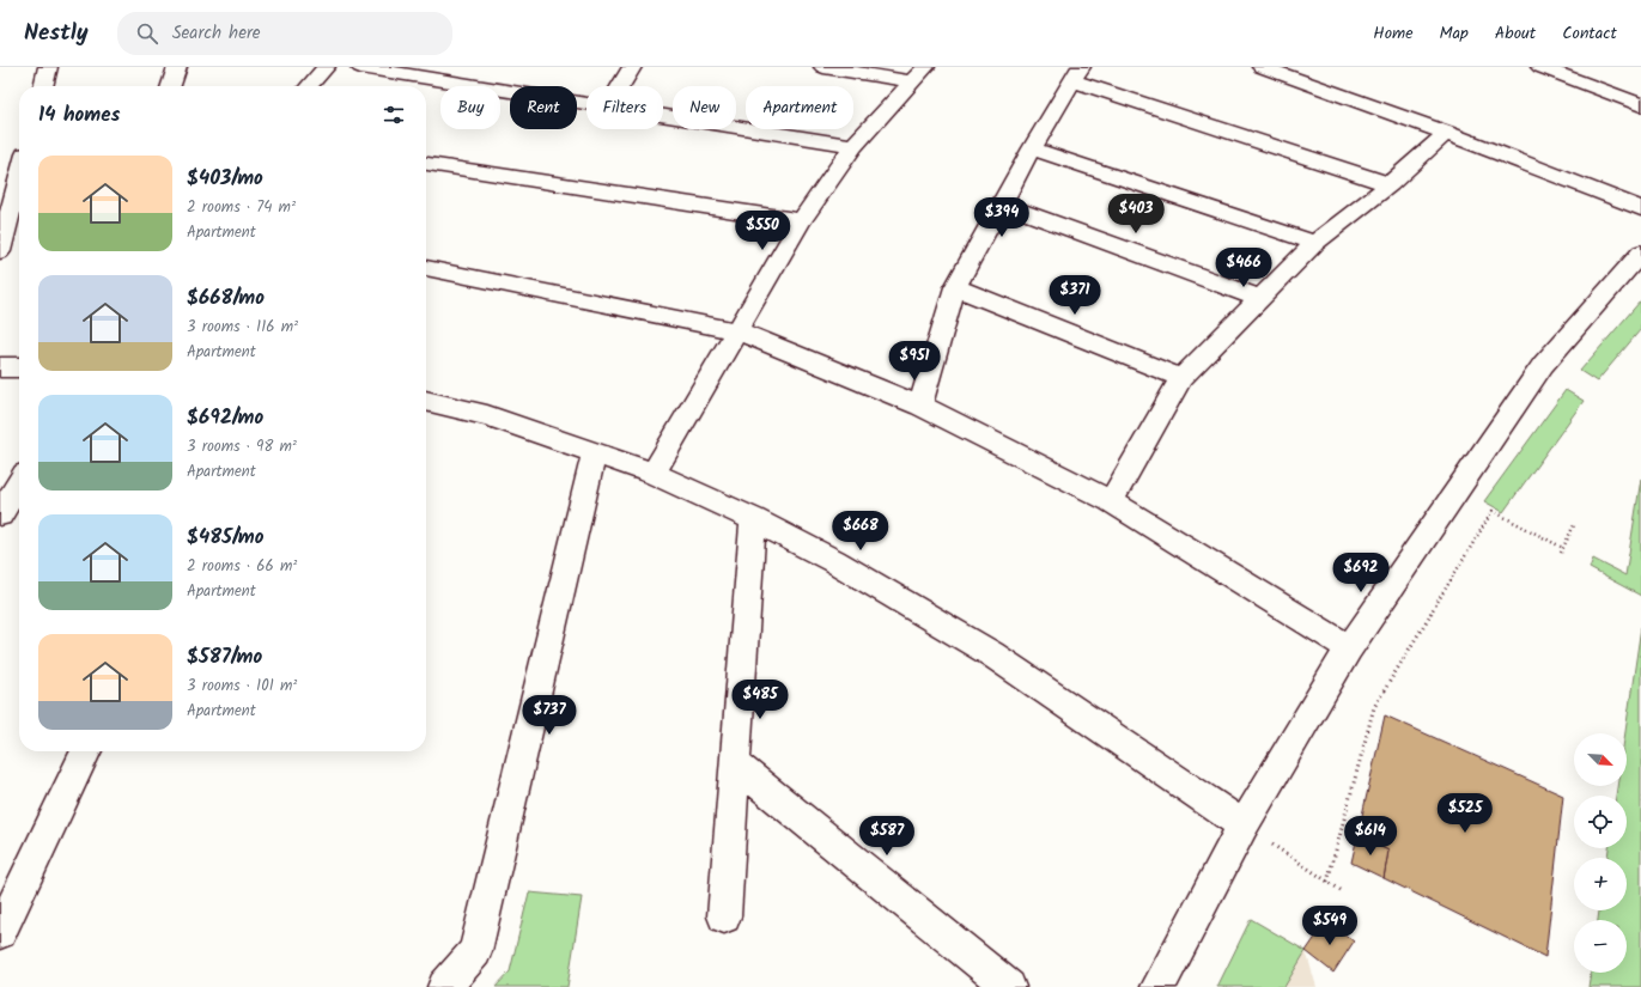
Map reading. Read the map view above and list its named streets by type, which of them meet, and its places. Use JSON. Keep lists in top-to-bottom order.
{
  "north": "bottom right",
  "page": {
    "header": "Nestly",
    "search": "Search here",
    "nav": [
      "Home",
      "Map",
      "About",
      "Contact"
    ],
    "chip": [
      "Buy",
      "Rent",
      "Filters",
      "New",
      "Apartment"
    ],
    "heading": "14 homes",
    "list": [
      {
        "name": "$403/mo",
        "note": "2 rooms · 74 m² · Apartment"
      },
      {
        "name": "$668/mo",
        "note": "3 rooms · 116 m² · Apartment"
      },
      {
        "name": "$692/mo",
        "note": "3 rooms · 98 m² · Apartment"
      },
      {
        "name": "$485/mo",
        "note": "2 rooms · 66 m² · Apartment"
      },
      {
        "name": "$587/mo",
        "note": "3 rooms · 101 m² · Apartment"
      }
    ],
    "price": [
      "$403",
      "$394",
      "$550",
      "$466",
      "$371",
      "$951",
      "$668",
      "$692",
      "$485",
      "$737",
      "$525",
      "$587",
      "$614",
      "$549"
    ],
    "map_buttons": ["+", "−"]
  }
}
